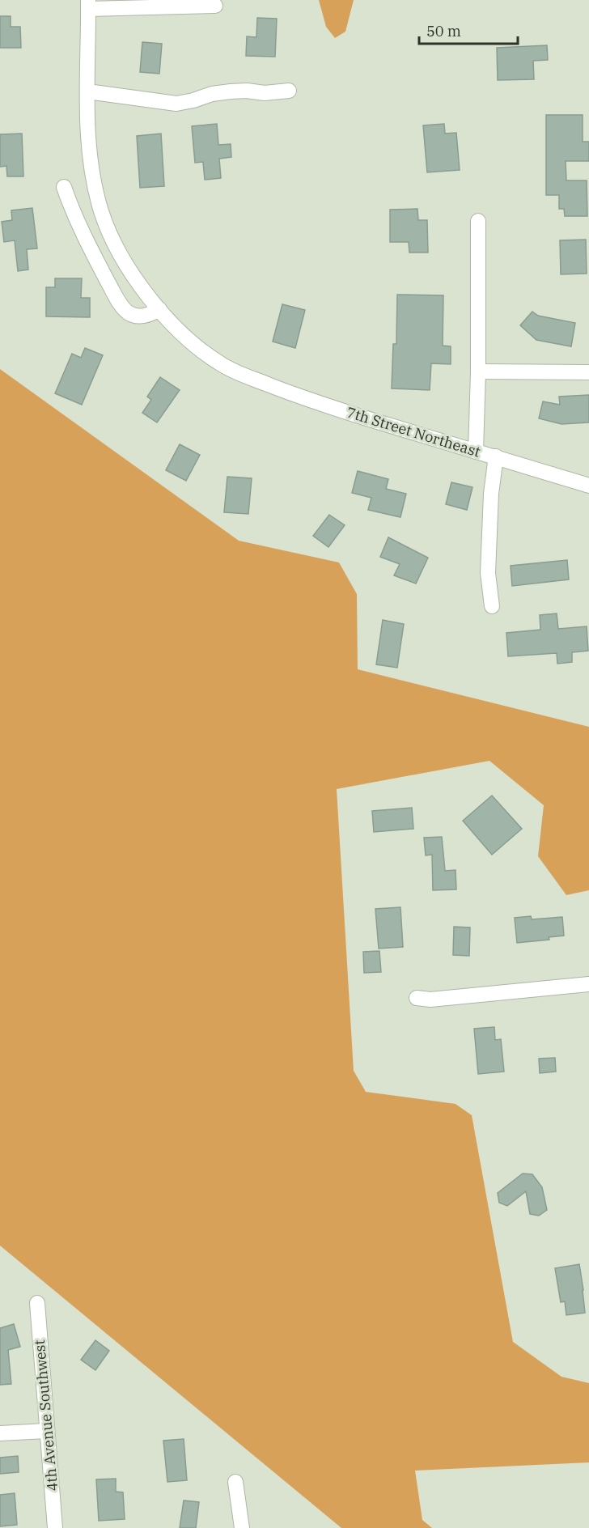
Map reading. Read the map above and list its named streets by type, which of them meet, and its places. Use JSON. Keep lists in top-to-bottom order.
{
  "streets": {
    "street": ["7th Street Northeast", "4th Avenue Southwest"]
  },
  "scale_bar": "50 m"
}
